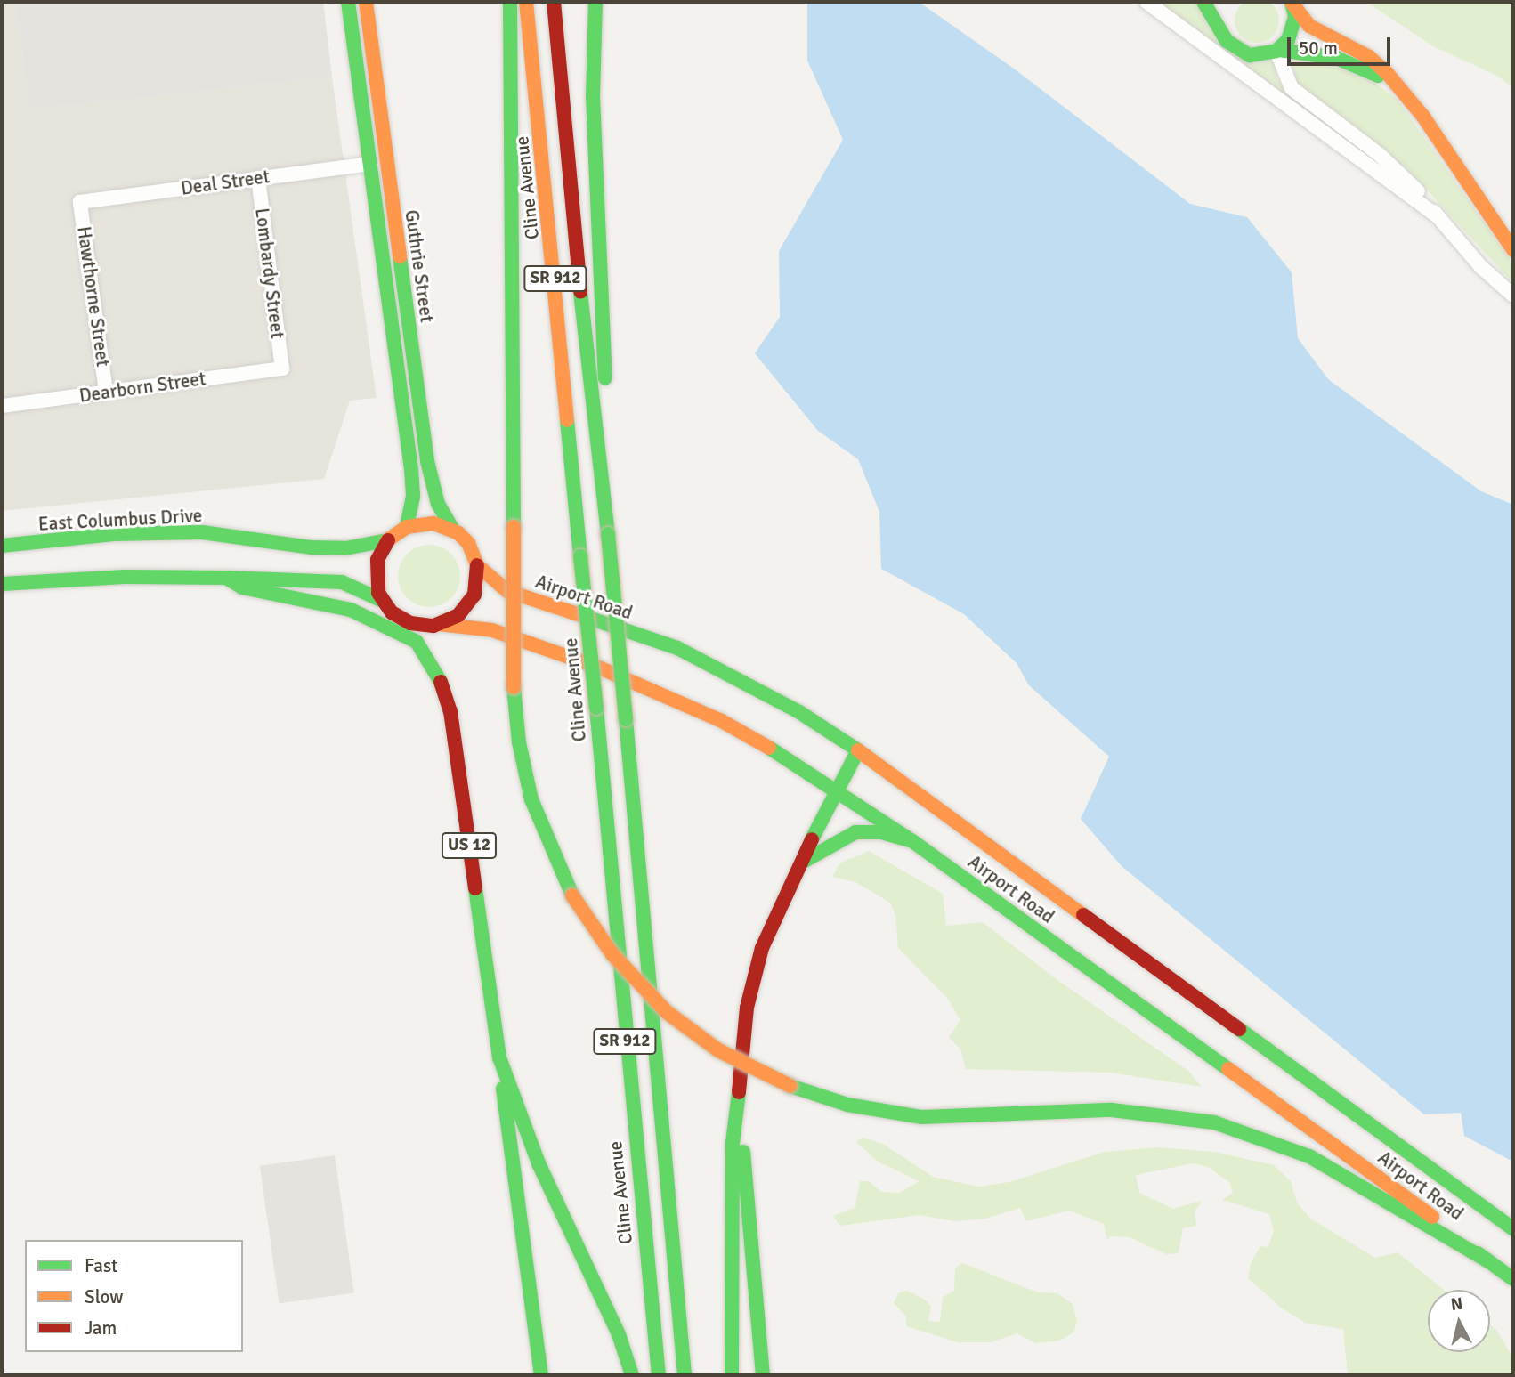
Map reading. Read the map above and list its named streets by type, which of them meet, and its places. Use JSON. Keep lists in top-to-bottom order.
{
  "streets": {
    "main road": [
      "Cline Avenue",
      "Guthrie Street",
      "SR 912",
      "East Columbus Drive",
      "Airport Road",
      "US 12"
    ],
    "street": [
      "Deal Street",
      "Lombardy Street",
      "Hawthorne Street",
      "Dearborn Street"
    ]
  },
  "crossings": [
    ["Deal Street", "Guthrie Street"],
    ["Deal Street", "Lombardy Street"],
    ["Deal Street", "Hawthorne Street"],
    ["Guthrie Street", "East Columbus Drive"],
    ["Guthrie Street", "Airport Road"],
    ["Guthrie Street", "US 12"],
    ["Lombardy Street", "Dearborn Street"],
    ["Hawthorne Street", "Dearborn Street"],
    ["East Columbus Drive", "Airport Road"],
    ["East Columbus Drive", "US 12"],
    ["Airport Road", "US 12"]
  ],
  "legend": ["Fast", "Slow", "Jam"],
  "scale_bar": "50 m",
  "north": "top"
}
